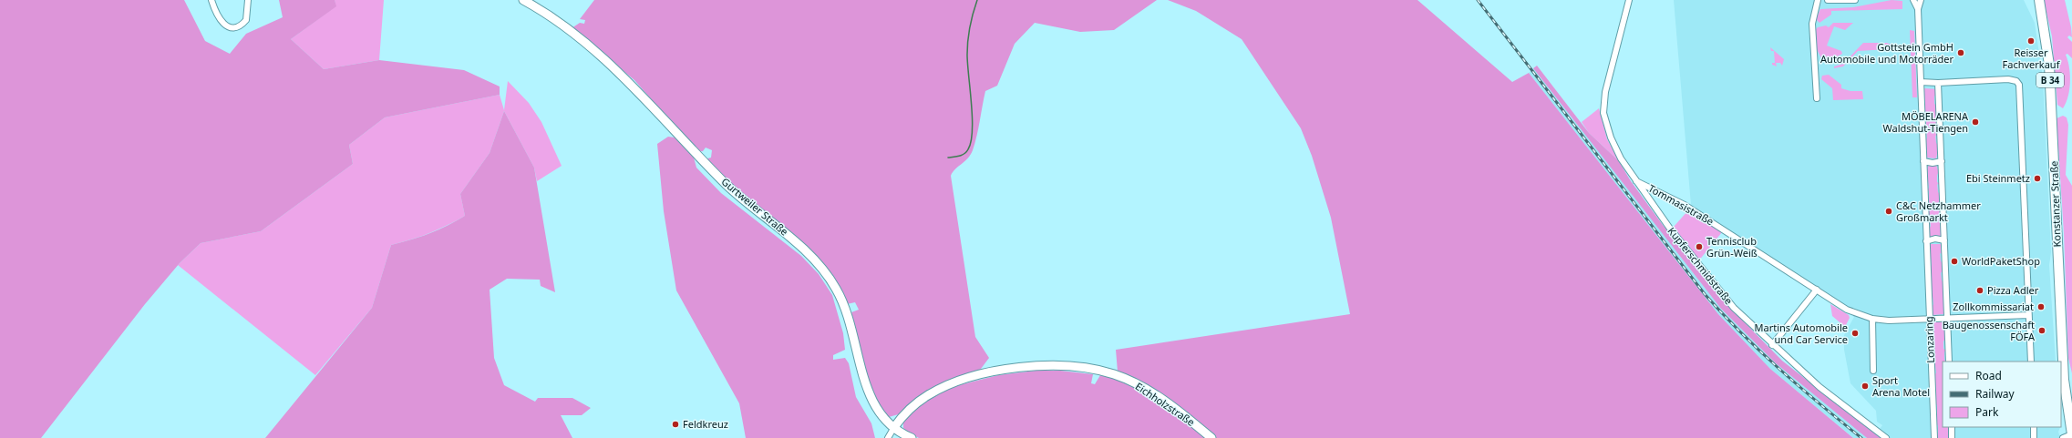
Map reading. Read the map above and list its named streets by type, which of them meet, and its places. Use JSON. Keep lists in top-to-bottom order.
{
  "streets": {
    "main road": [
      "B 34",
      "Konstanzer Straße",
      "Gurtweiler Straße",
      "Eichholzstraße"
    ],
    "street": ["Tommasistraße", "Kupferschmidstraße", "Lonzaring"]
  },
  "crossings": [
    ["Tommasistraße", "Kupferschmidstraße"],
    ["Tommasistraße", "Lonzaring"],
    ["Gurtweiler Straße", "Eichholzstraße"]
  ],
  "places": [
    "Reisser Fachverkauf",
    "Gottstein GmbH Automobile und Motorräder",
    "MÖBELARENA Waldshut-Tiengen",
    "Ebi Steinmetz",
    "C&C Netzhammer Großmarkt",
    "Tennisclub Grün-Weiß",
    "WorldPaketShop",
    "Pizza Adler",
    "Zollkommissariat",
    "Baugenossenschaft FÖFA",
    "Martins Automobile und Car Service",
    "Sport Arena Motel",
    "Feldkreuz"
  ],
  "legend": ["Road", "Railway", "Park"]
}
